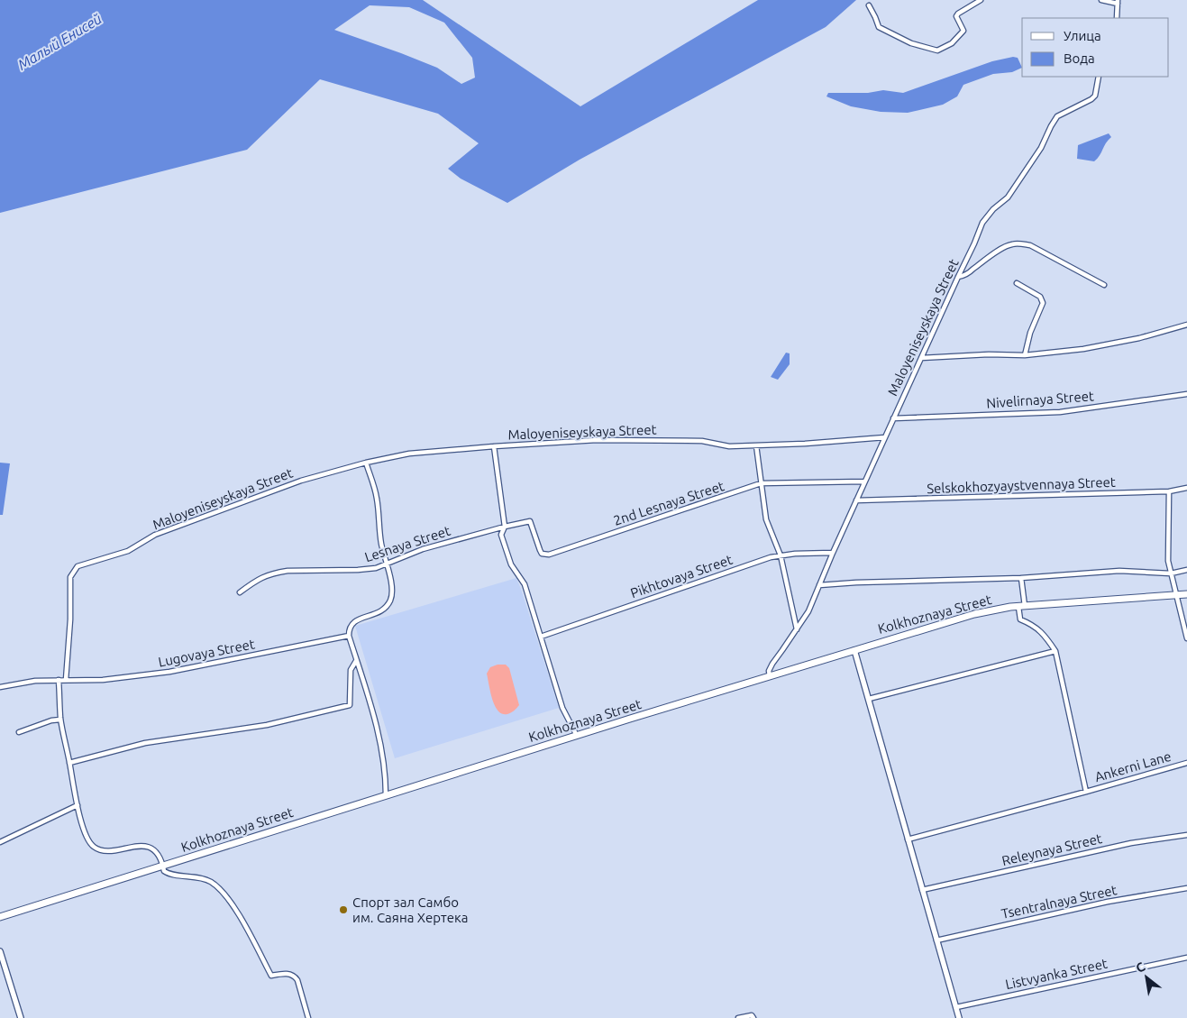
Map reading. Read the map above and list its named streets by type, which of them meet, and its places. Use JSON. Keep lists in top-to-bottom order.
{
  "streets": {
    "main road": ["Kolkhoznaya Street"],
    "street": [
      "Maloyeniseyskaya Street",
      "Nivelirnaya Street",
      "Selskokhozyaystvennaya Street",
      "2nd Lesnaya Street",
      "Lesnaya Street",
      "Pikhtovaya Street",
      "Lugovaya Street",
      "Ankerni Lane",
      "Releynaya Street",
      "Tsentralnaya Street",
      "Listvyanka Street"
    ]
  },
  "crossings": [
    ["Maloyeniseyskaya Street", "Nivelirnaya Street"],
    ["Maloyeniseyskaya Street", "Lugovaya Street"],
    ["2nd Lesnaya Street", "Lesnaya Street"]
  ],
  "water": ["Малый Енисей"],
  "places": ["Спорт зал Самбо им. Саяна Хертека"],
  "legend": ["Улица", "Вода"],
  "north": "top left"
}
